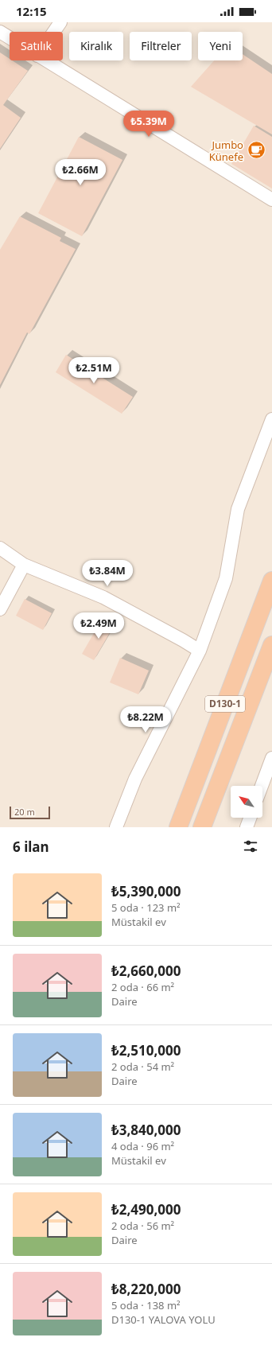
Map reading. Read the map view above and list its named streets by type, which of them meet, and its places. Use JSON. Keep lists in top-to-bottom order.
{
  "streets": {
    "highway": ["D130-1"]
  },
  "places": {
    "cafe": ["Jumbo Künefe"]
  },
  "scale_bar": "20 m",
  "north": "top left",
  "page": {
    "status": "12:15",
    "chip": [
      "Satılık",
      "Kiralık",
      "Filtreler",
      "Yeni"
    ],
    "price": [
      "₺5.39M",
      "₺2.66M",
      "₺2.51M",
      "₺3.84M",
      "₺2.49M",
      "₺8.22M"
    ],
    "scale": "20 m",
    "heading": "6 ilan",
    "list": [
      {
        "name": "₺5,390,000",
        "note": "5 oda · 123 m² · Müstakil ev"
      },
      {
        "name": "₺2,660,000",
        "note": "2 oda · 66 m² · Daire"
      },
      {
        "name": "₺2,510,000",
        "note": "2 oda · 54 m² · Daire"
      },
      {
        "name": "₺3,840,000",
        "note": "4 oda · 96 m² · Müstakil ev"
      },
      {
        "name": "₺2,490,000",
        "note": "2 oda · 56 m² · Daire"
      },
      {
        "name": "₺8,220,000",
        "note": "5 oda · 138 m² · D130-1 YALOVA YOLU"
      }
    ]
  }
}
